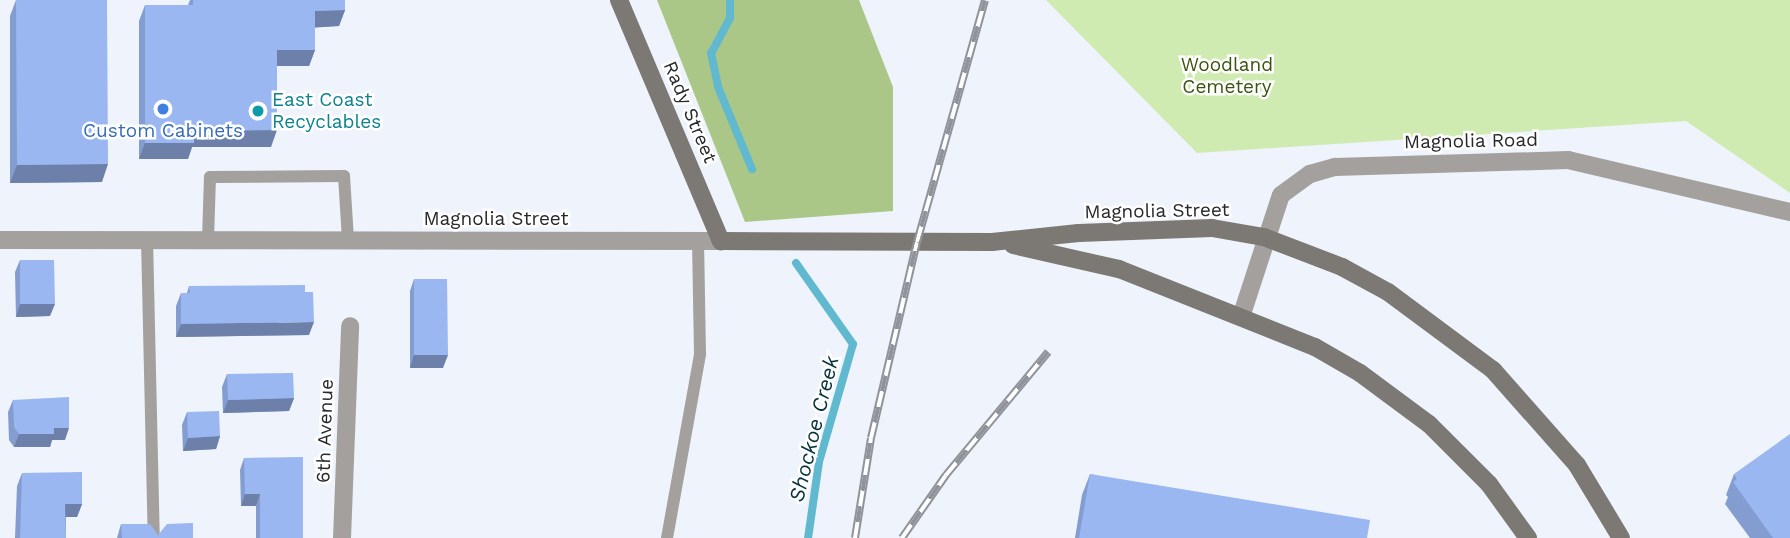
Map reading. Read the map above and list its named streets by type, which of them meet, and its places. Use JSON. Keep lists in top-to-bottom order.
{
  "streets": {
    "main road": ["Rady Street", "Magnolia Street"],
    "street": ["Magnolia Road", "6th Avenue"]
  },
  "crossings": [
    ["Rady Street", "Magnolia Street"],
    ["Magnolia Road", "Magnolia Street"]
  ],
  "water": ["Shockoe Creek"],
  "parks": ["Woodland Cemetery"],
  "places": ["Custom Cabinets", "East Coast Recyclables"]
}
